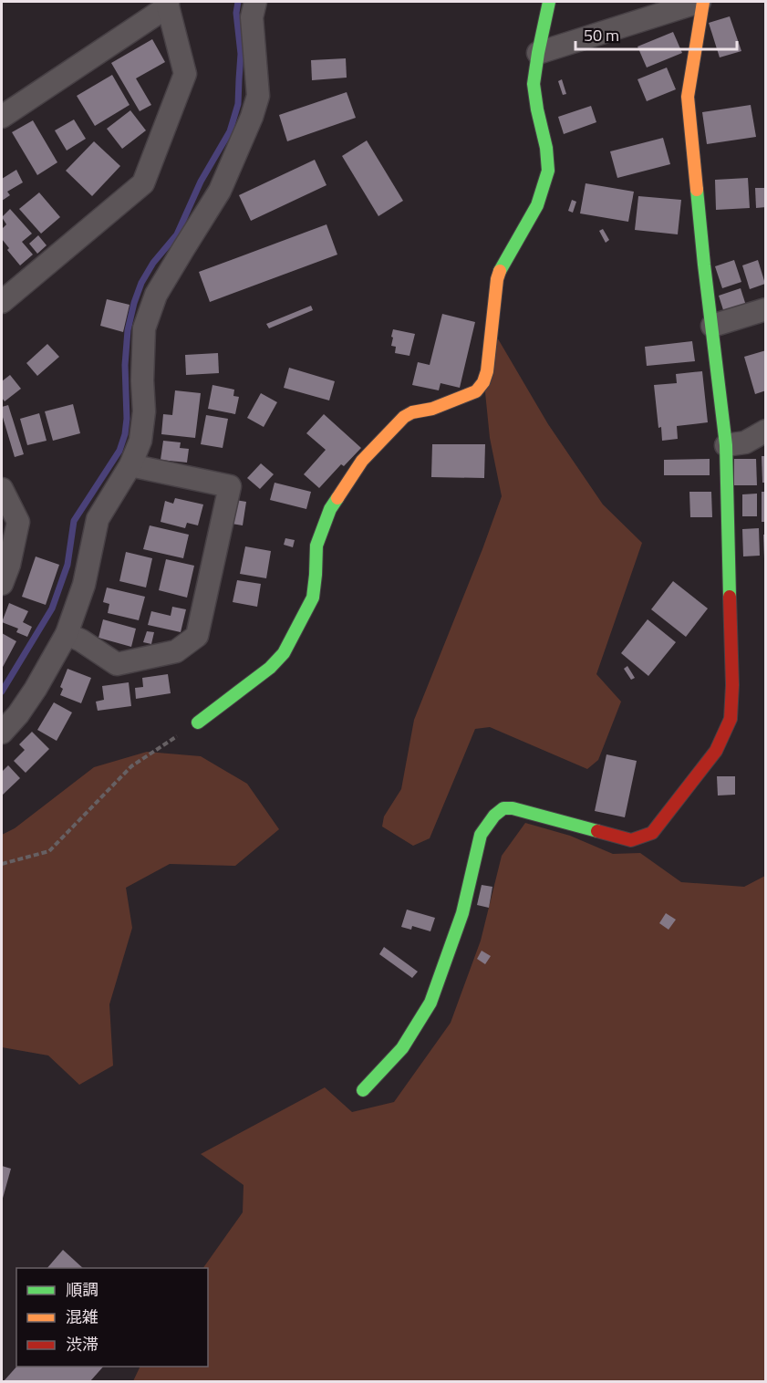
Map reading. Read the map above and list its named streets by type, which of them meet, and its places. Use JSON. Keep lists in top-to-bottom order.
{
  "legend": ["順調", "混雑", "渋滞"],
  "scale_bar": "50 m"
}
